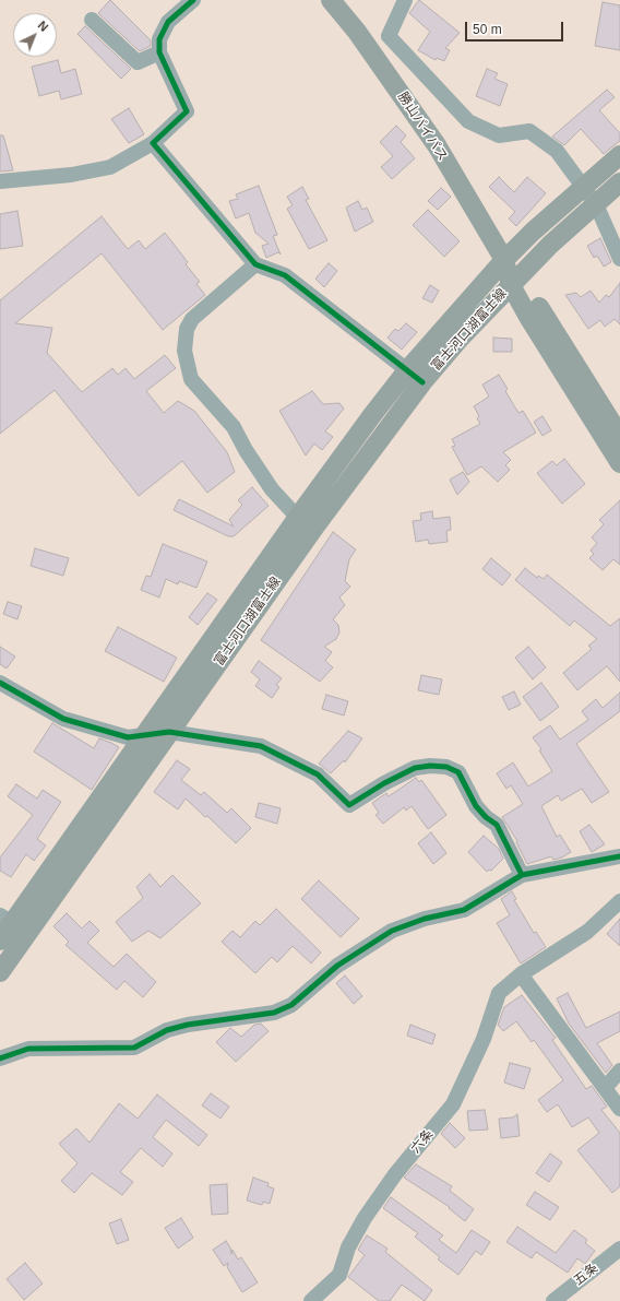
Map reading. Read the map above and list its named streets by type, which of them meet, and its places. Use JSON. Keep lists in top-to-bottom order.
{
  "streets": {
    "main road": ["勝山バイパス", "富士河口湖富士線"],
    "street": ["六条", "五条"]
  },
  "crossings": [
    ["勝山バイパス", "富士河口湖富士線"]
  ],
  "scale_bar": "50 m",
  "north": "top right"
}
